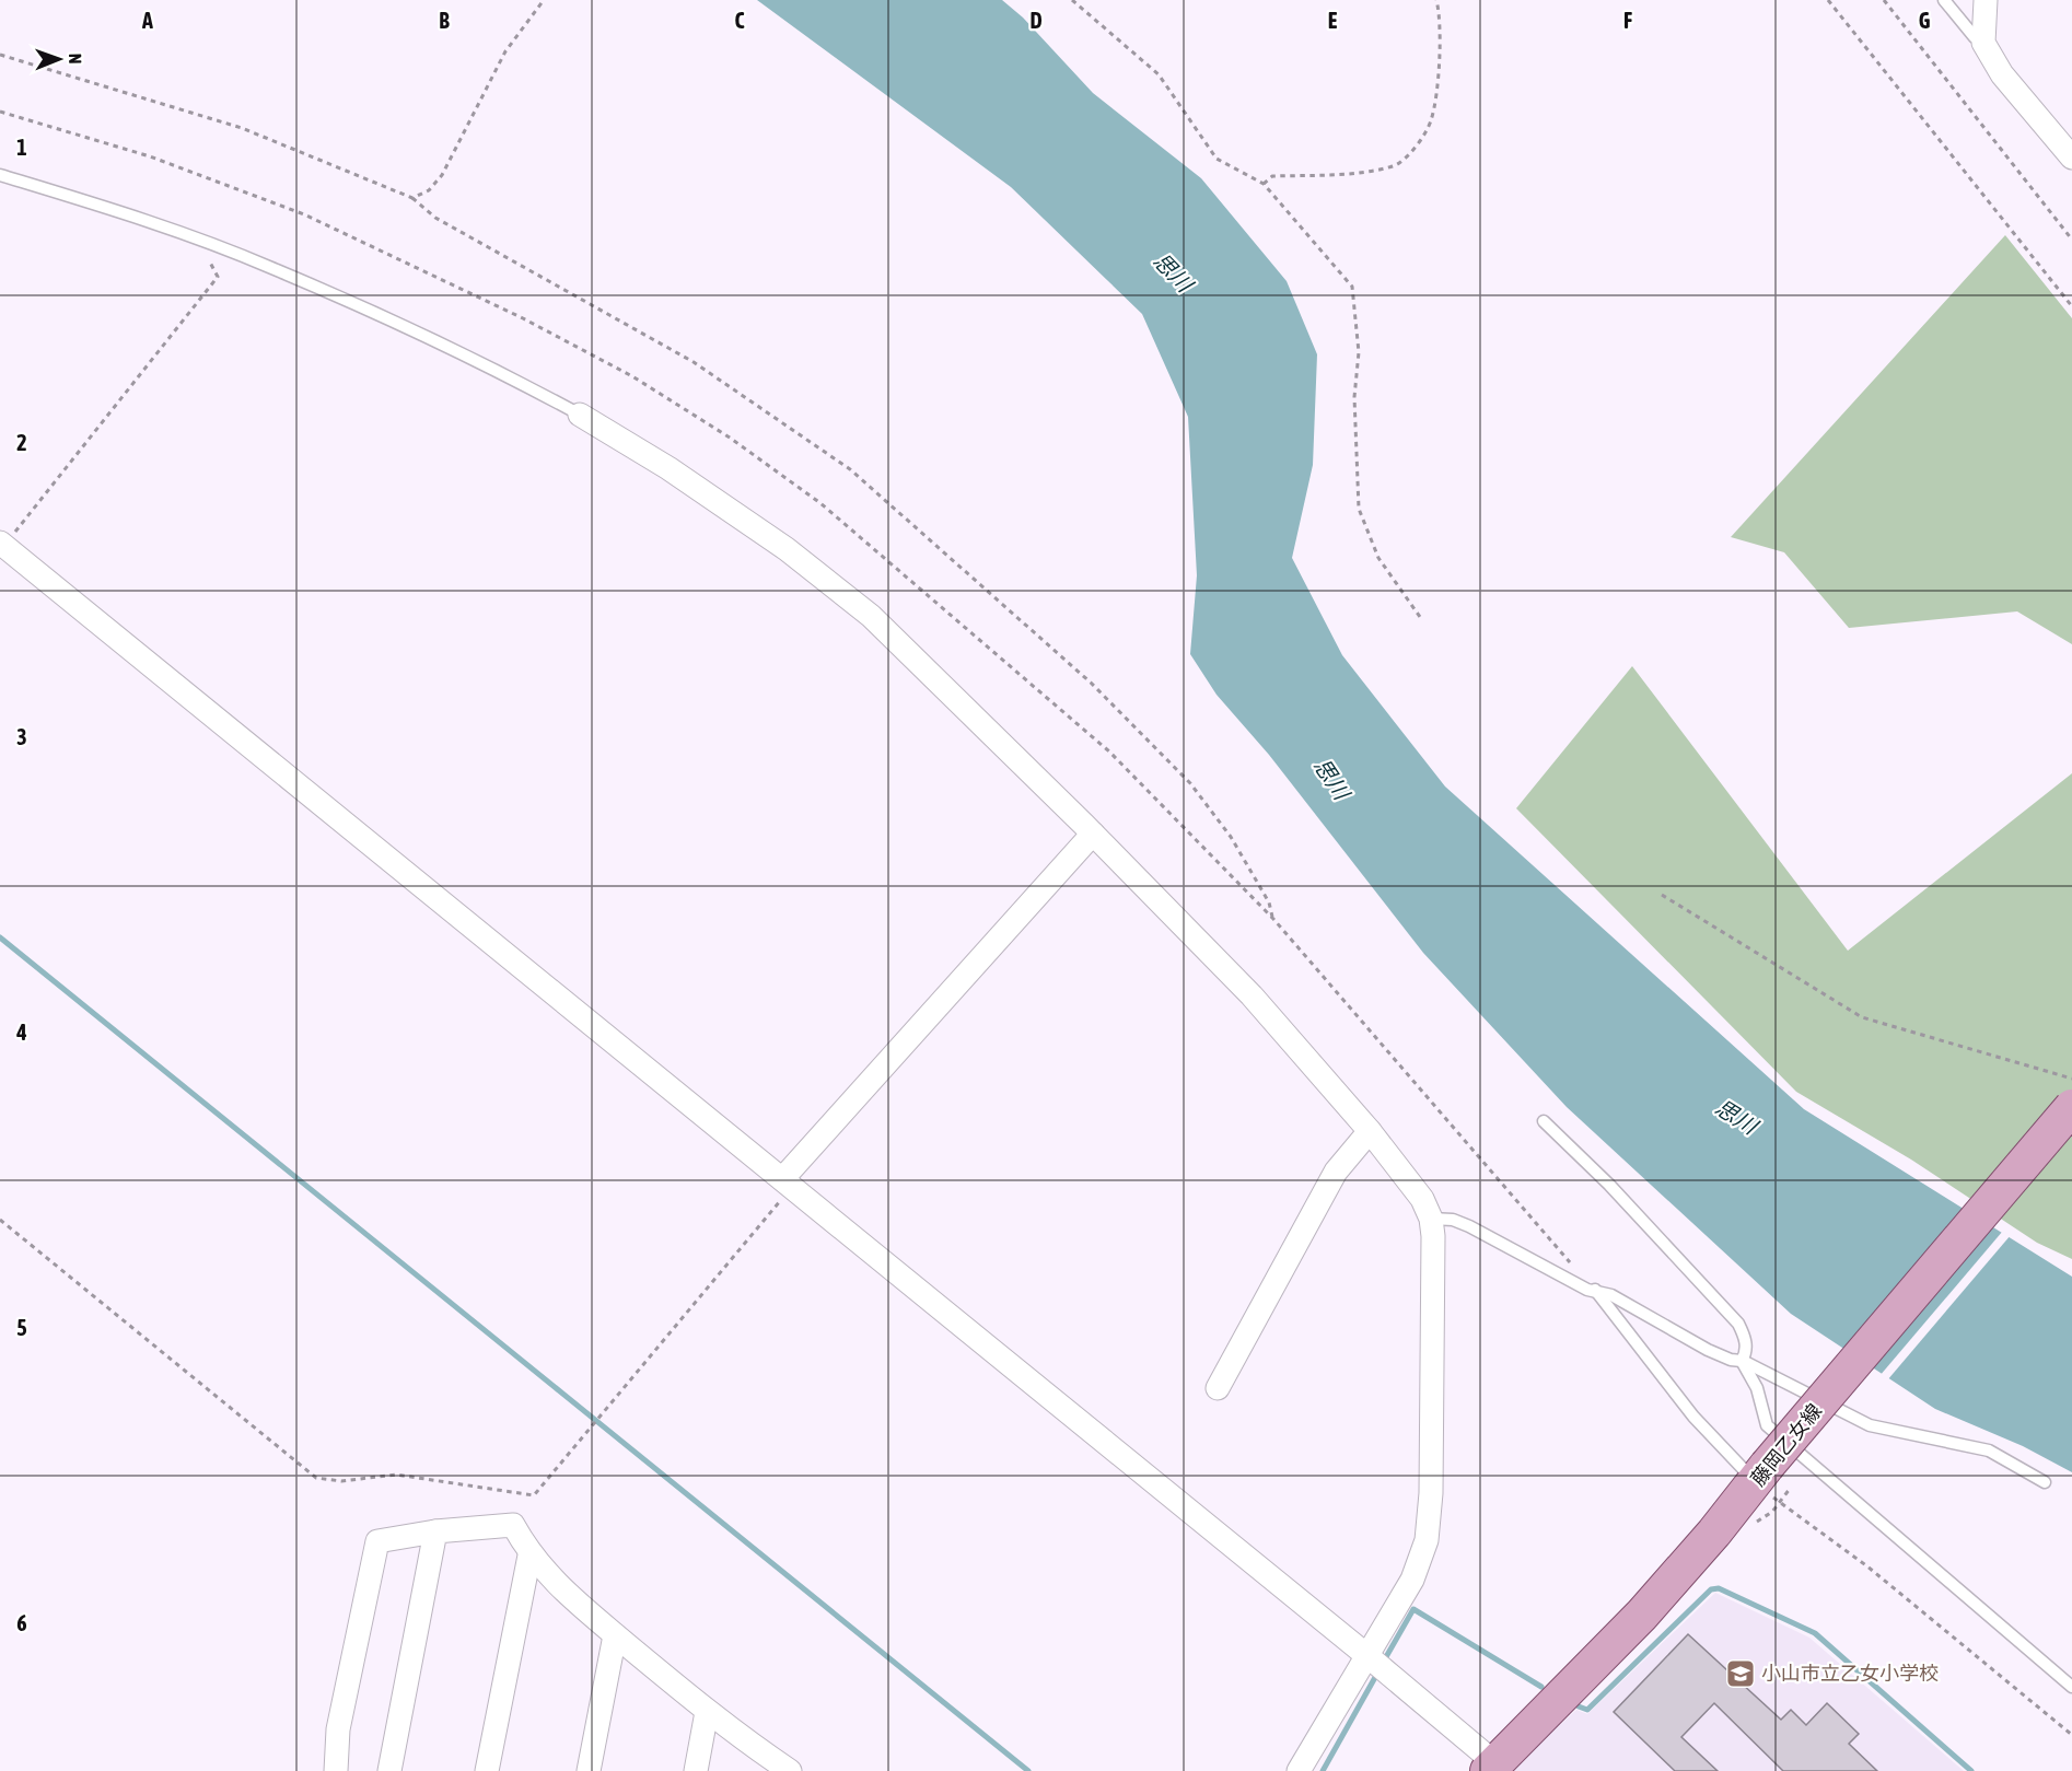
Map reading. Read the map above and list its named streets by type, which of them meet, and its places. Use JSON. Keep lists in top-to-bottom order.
{
  "streets": {
    "main road": ["藤岡乙女線"]
  },
  "water": ["思川"],
  "places": {
    "school or university": ["小山市立乙女小学校"]
  },
  "north": "right",
  "grid": {
    "columns": [
      "A",
      "B",
      "C",
      "D",
      "E",
      "F",
      "G"
    ],
    "rows": [
      "1",
      "2",
      "3",
      "4",
      "5",
      "6"
    ]
  }
}
